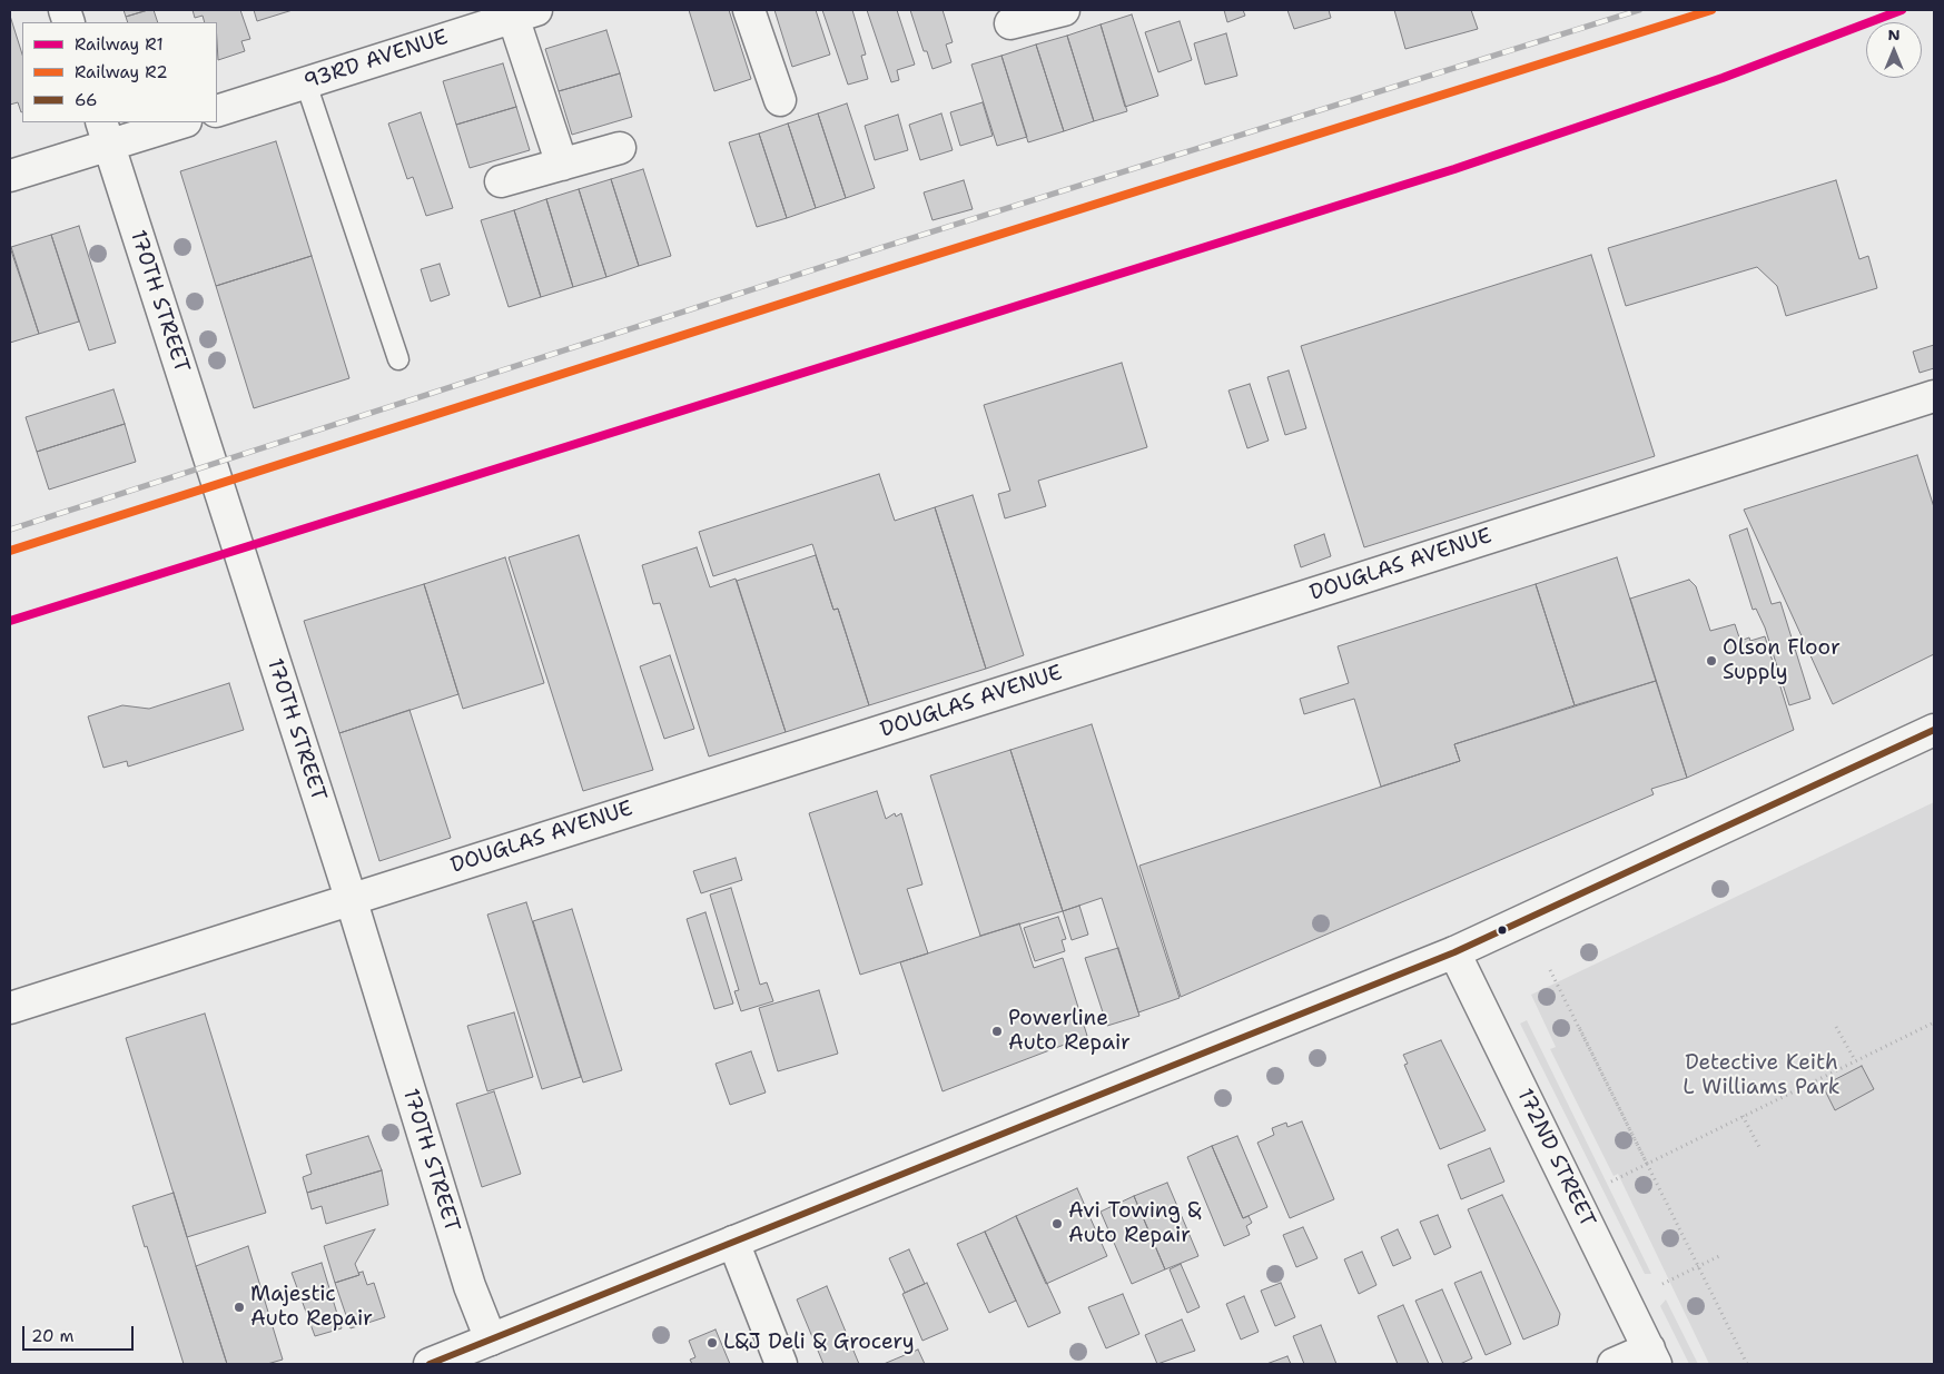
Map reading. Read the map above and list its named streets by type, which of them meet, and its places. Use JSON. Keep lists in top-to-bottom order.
{
  "streets": {
    "street": [
      "93RD AVENUE",
      "170TH STREET",
      "DOUGLAS AVENUE",
      "172ND STREET"
    ]
  },
  "crossings": [
    ["170TH STREET", "DOUGLAS AVENUE"]
  ],
  "parks": ["Detective Keith L Williams Park"],
  "places": [
    "Olson Floor Supply",
    "Powerline Auto Repair",
    "Avi Towing & Auto Repair",
    "Majestic Auto Repair",
    "L&J Deli & Grocery"
  ],
  "lines": ["rail line R1", "rail line R2", "transit line 66"],
  "legend": ["Railway R1", "Railway R2", "66"],
  "scale_bar": "20 m",
  "north": "top"
}
